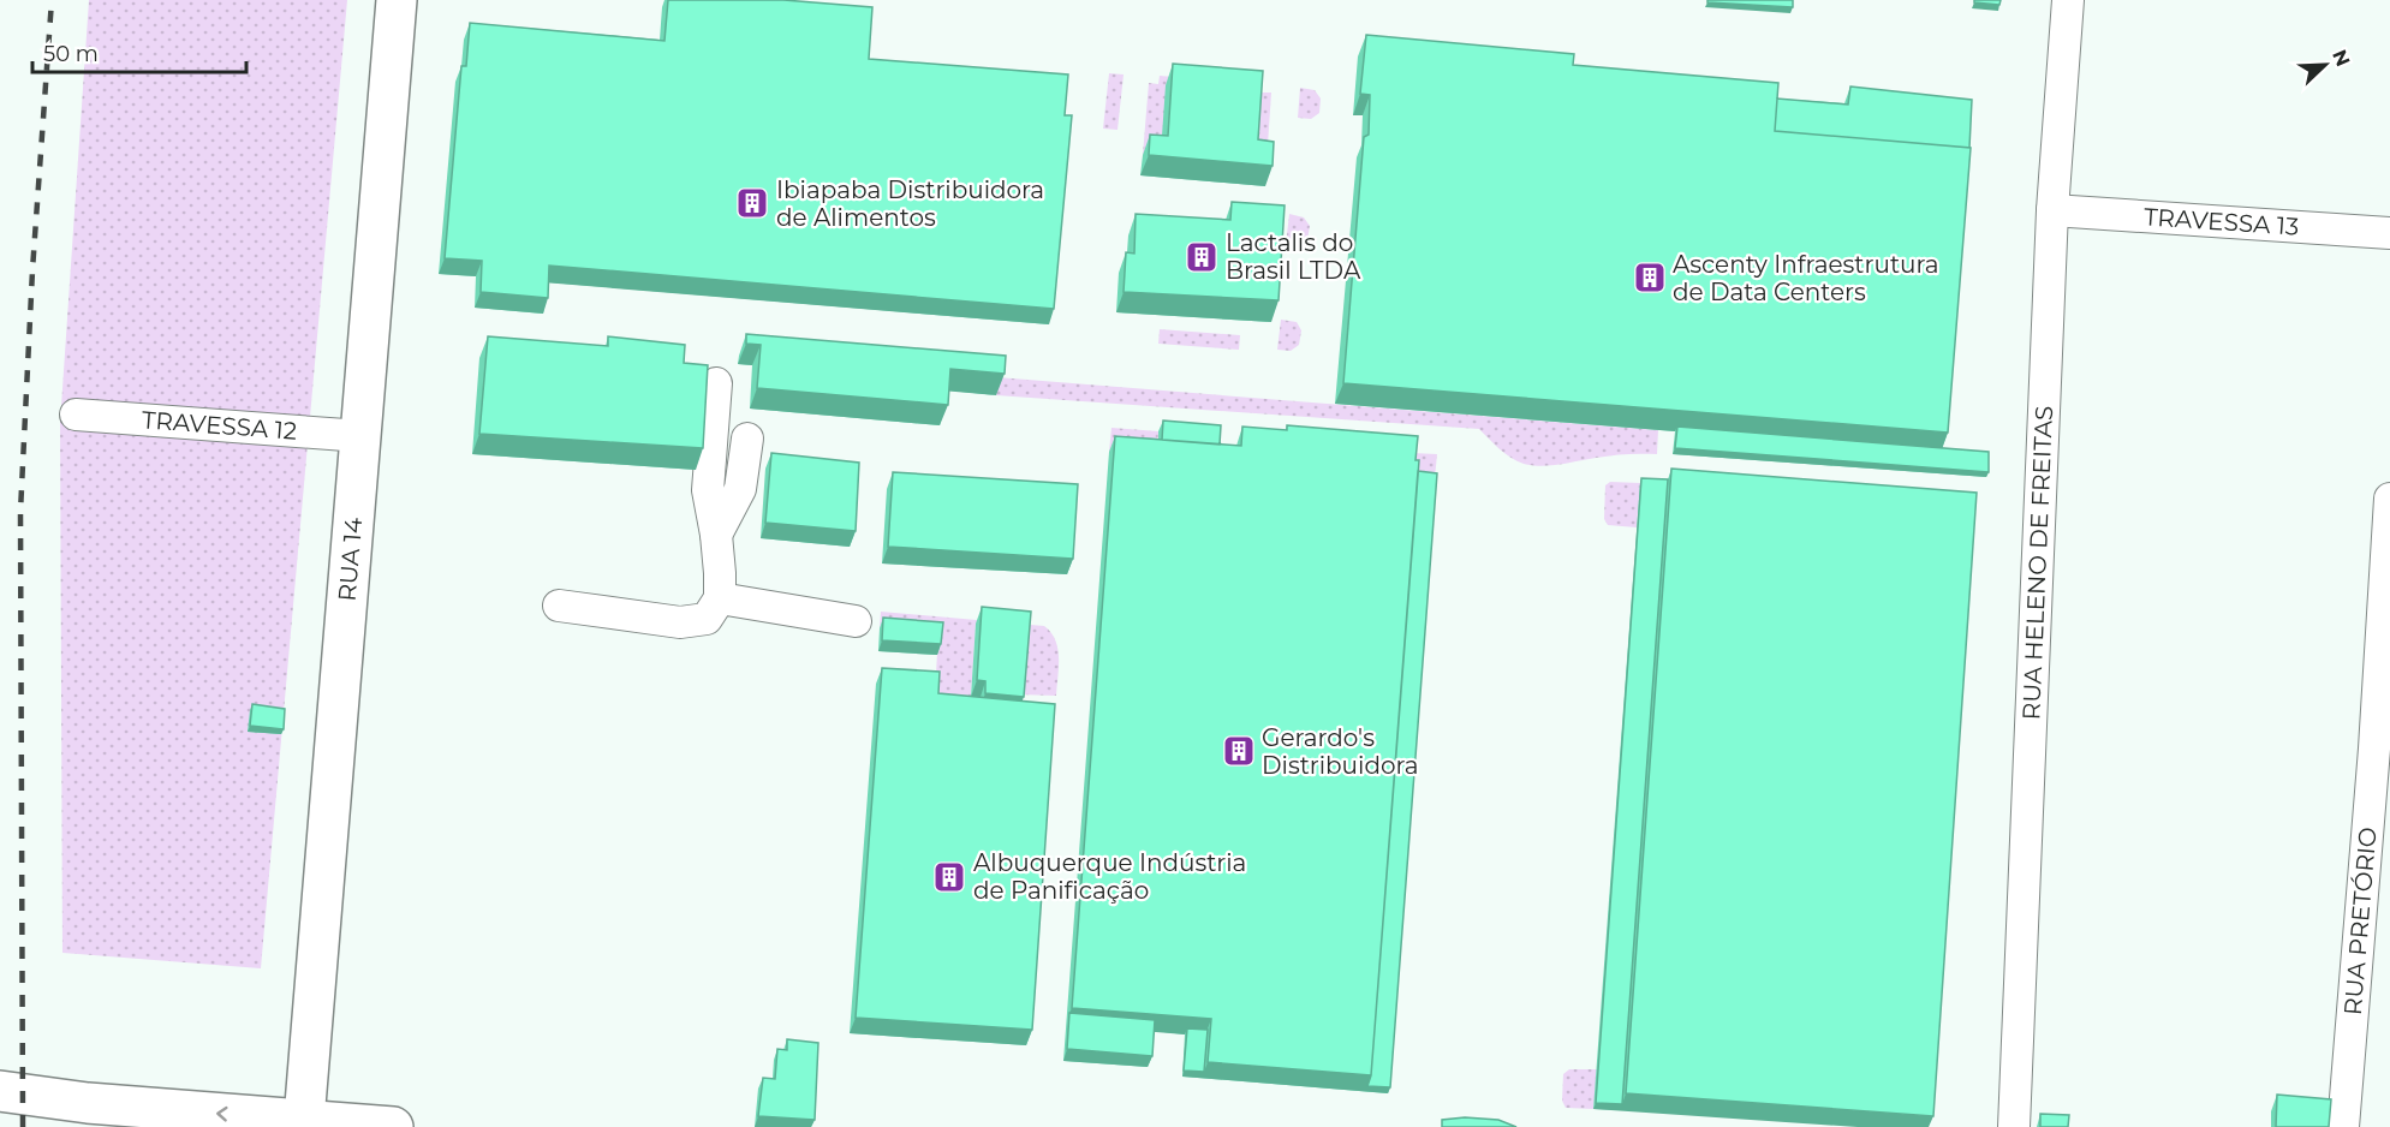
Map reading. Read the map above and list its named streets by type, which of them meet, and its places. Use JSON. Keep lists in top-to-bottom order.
{
  "streets": {
    "main road": ["RUA 14"],
    "street": [
      "TRAVESSA 13",
      "TRAVESSA 12",
      "RUA HELENO DE FREITAS",
      "RUA PRETÓRIO"
    ]
  },
  "crossings": [
    ["TRAVESSA 13", "RUA HELENO DE FREITAS"],
    ["TRAVESSA 12", "RUA 14"]
  ],
  "places": {
    "building": [
      "Ibiapaba Distribuidora de Alimentos",
      "Lactalis do Brasil LTDA",
      "Ascenty Infraestrutura de Data Centers",
      "Gerardo's Distribuidora",
      "Albuquerque Indústria de Panificação"
    ]
  },
  "scale_bar": "50 m",
  "north": "top right"
}
